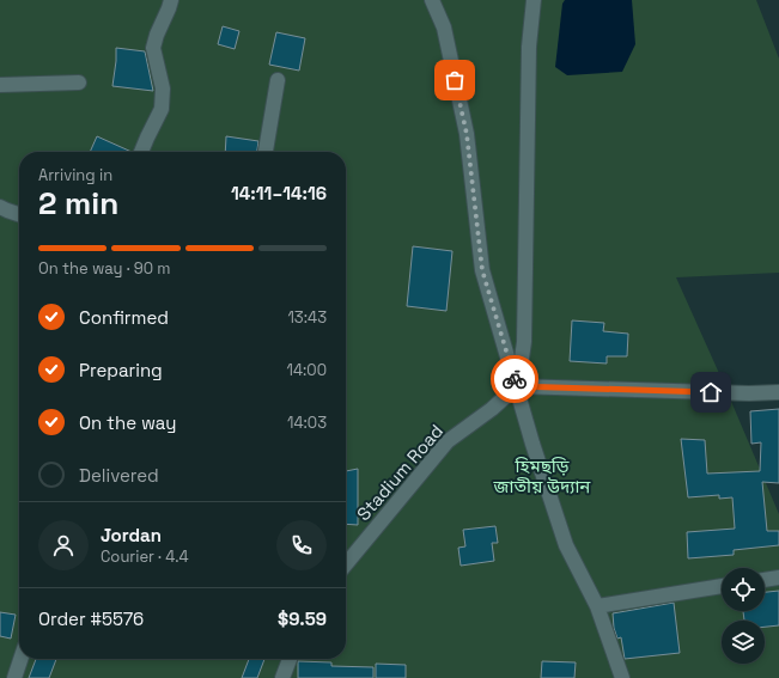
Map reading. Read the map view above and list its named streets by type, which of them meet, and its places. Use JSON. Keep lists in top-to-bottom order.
{
  "streets": {
    "street": ["Stadium Road"]
  },
  "parks": ["হিমছড়ি জাতীয় উদ্যান"],
  "page": {
    "heading": ["2 min", "Arriving in", "14:11–14:16"],
    "panel": [
      "Jordan",
      "Courier · 4.4",
      "Order #5576",
      "$9.59"
    ],
    "bar": "On the way · 90 m",
    "list": [
      ["Confirmed", "13:43"],
      ["Preparing", "14:00"],
      ["On the way", "14:03"],
      "Delivered"
    ]
  }
}
